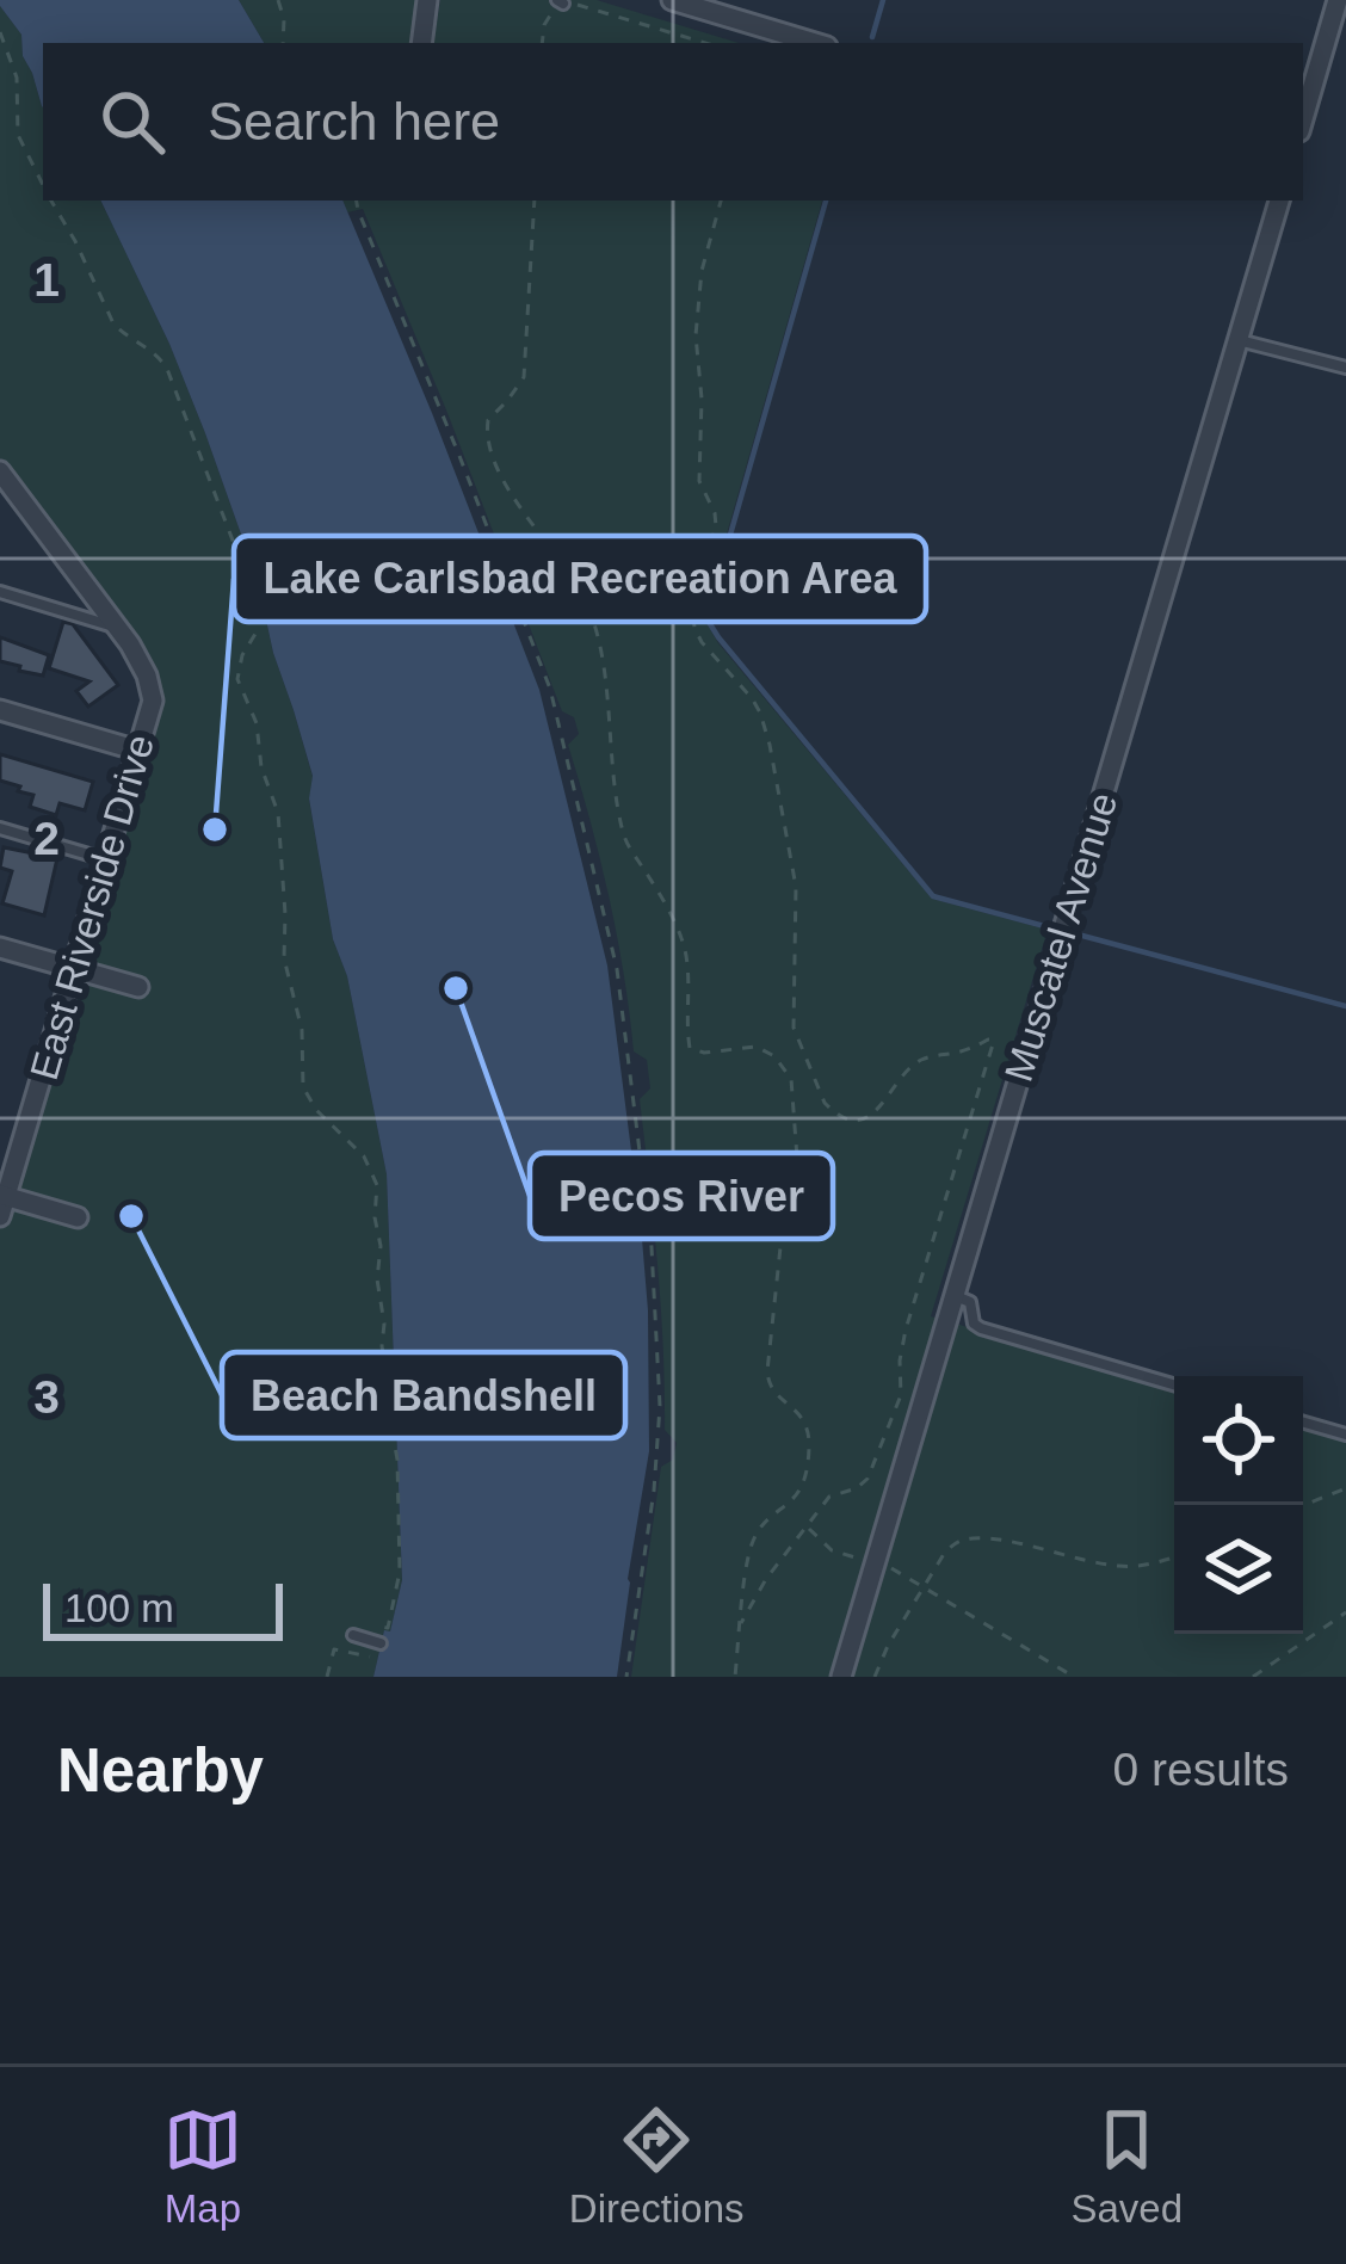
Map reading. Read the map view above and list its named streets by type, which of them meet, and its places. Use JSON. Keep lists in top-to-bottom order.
{
  "streets": {
    "street": ["East Riverside Drive", "Muscatel Avenue"]
  },
  "places": ["Lake Carlsbad Recreation Area", "Pecos River", "Beach Bandshell"],
  "scale_bar": "100 m",
  "page": {
    "search": "Search here",
    "scale": "100 m",
    "heading": ["Nearby", "0 results"],
    "nav": ["Map", "Directions", "Saved"]
  },
  "grid": {
    "rows": ["1", "2", "3"]
  }
}
